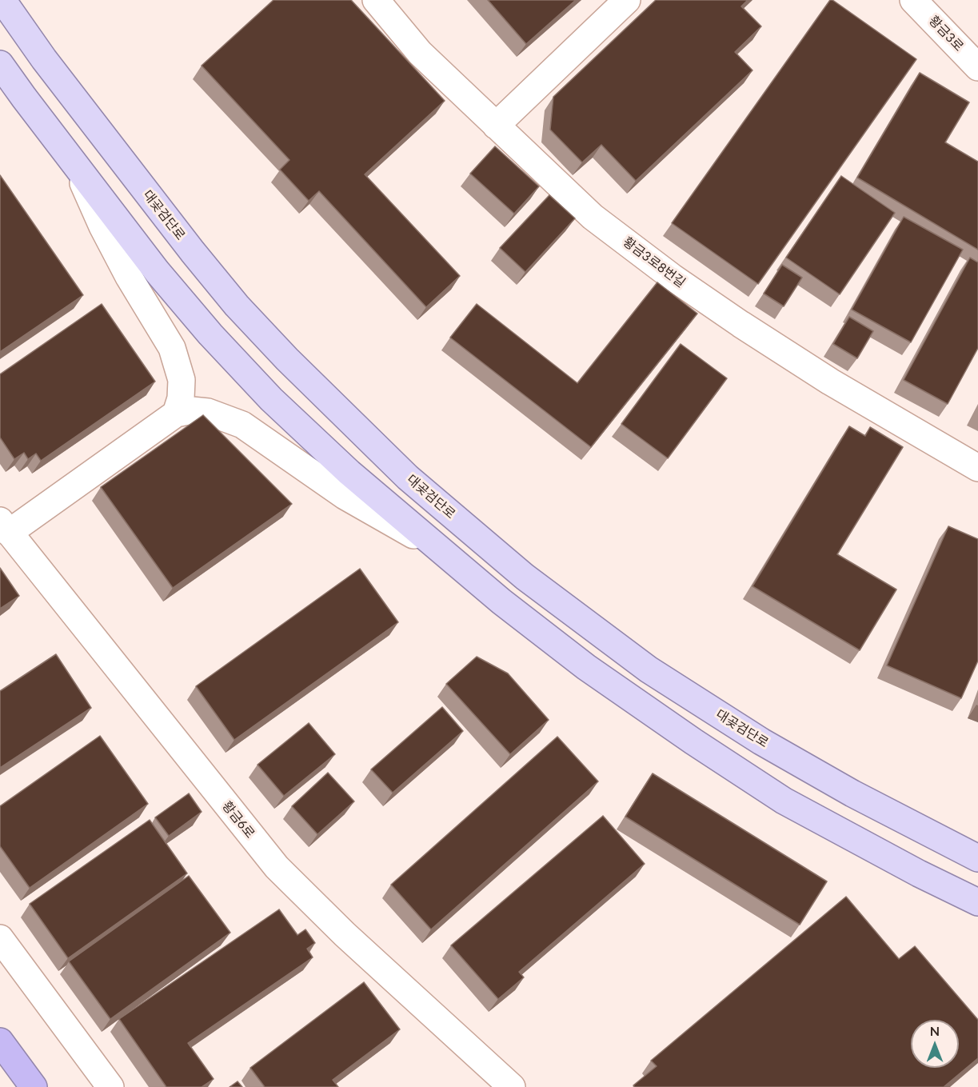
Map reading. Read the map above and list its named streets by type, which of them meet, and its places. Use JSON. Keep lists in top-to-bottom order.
{
  "streets": {
    "main road": ["대곶검단로"],
    "street": ["황금3로", "황금3로8번길", "황금6로"]
  },
  "north": "top"
}
